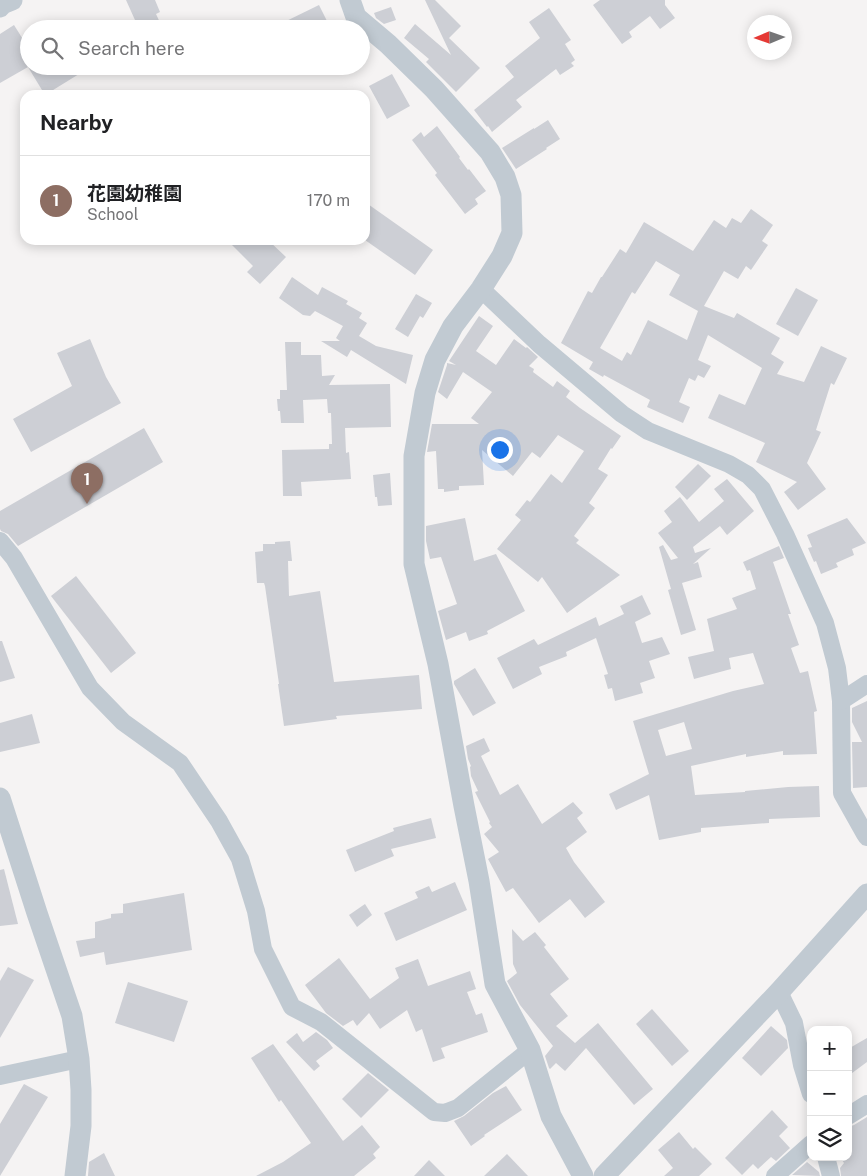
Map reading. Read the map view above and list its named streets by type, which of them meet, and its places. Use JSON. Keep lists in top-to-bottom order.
{
  "north": "left",
  "page": {
    "search": "Search here",
    "heading": "Nearby",
    "list": [
      {
        "mark": "1",
        "name": "花園幼稚園",
        "note": "School",
        "value": "170 m"
      }
    ],
    "pins": "1",
    "map_buttons": ["+", "−"]
  }
}
